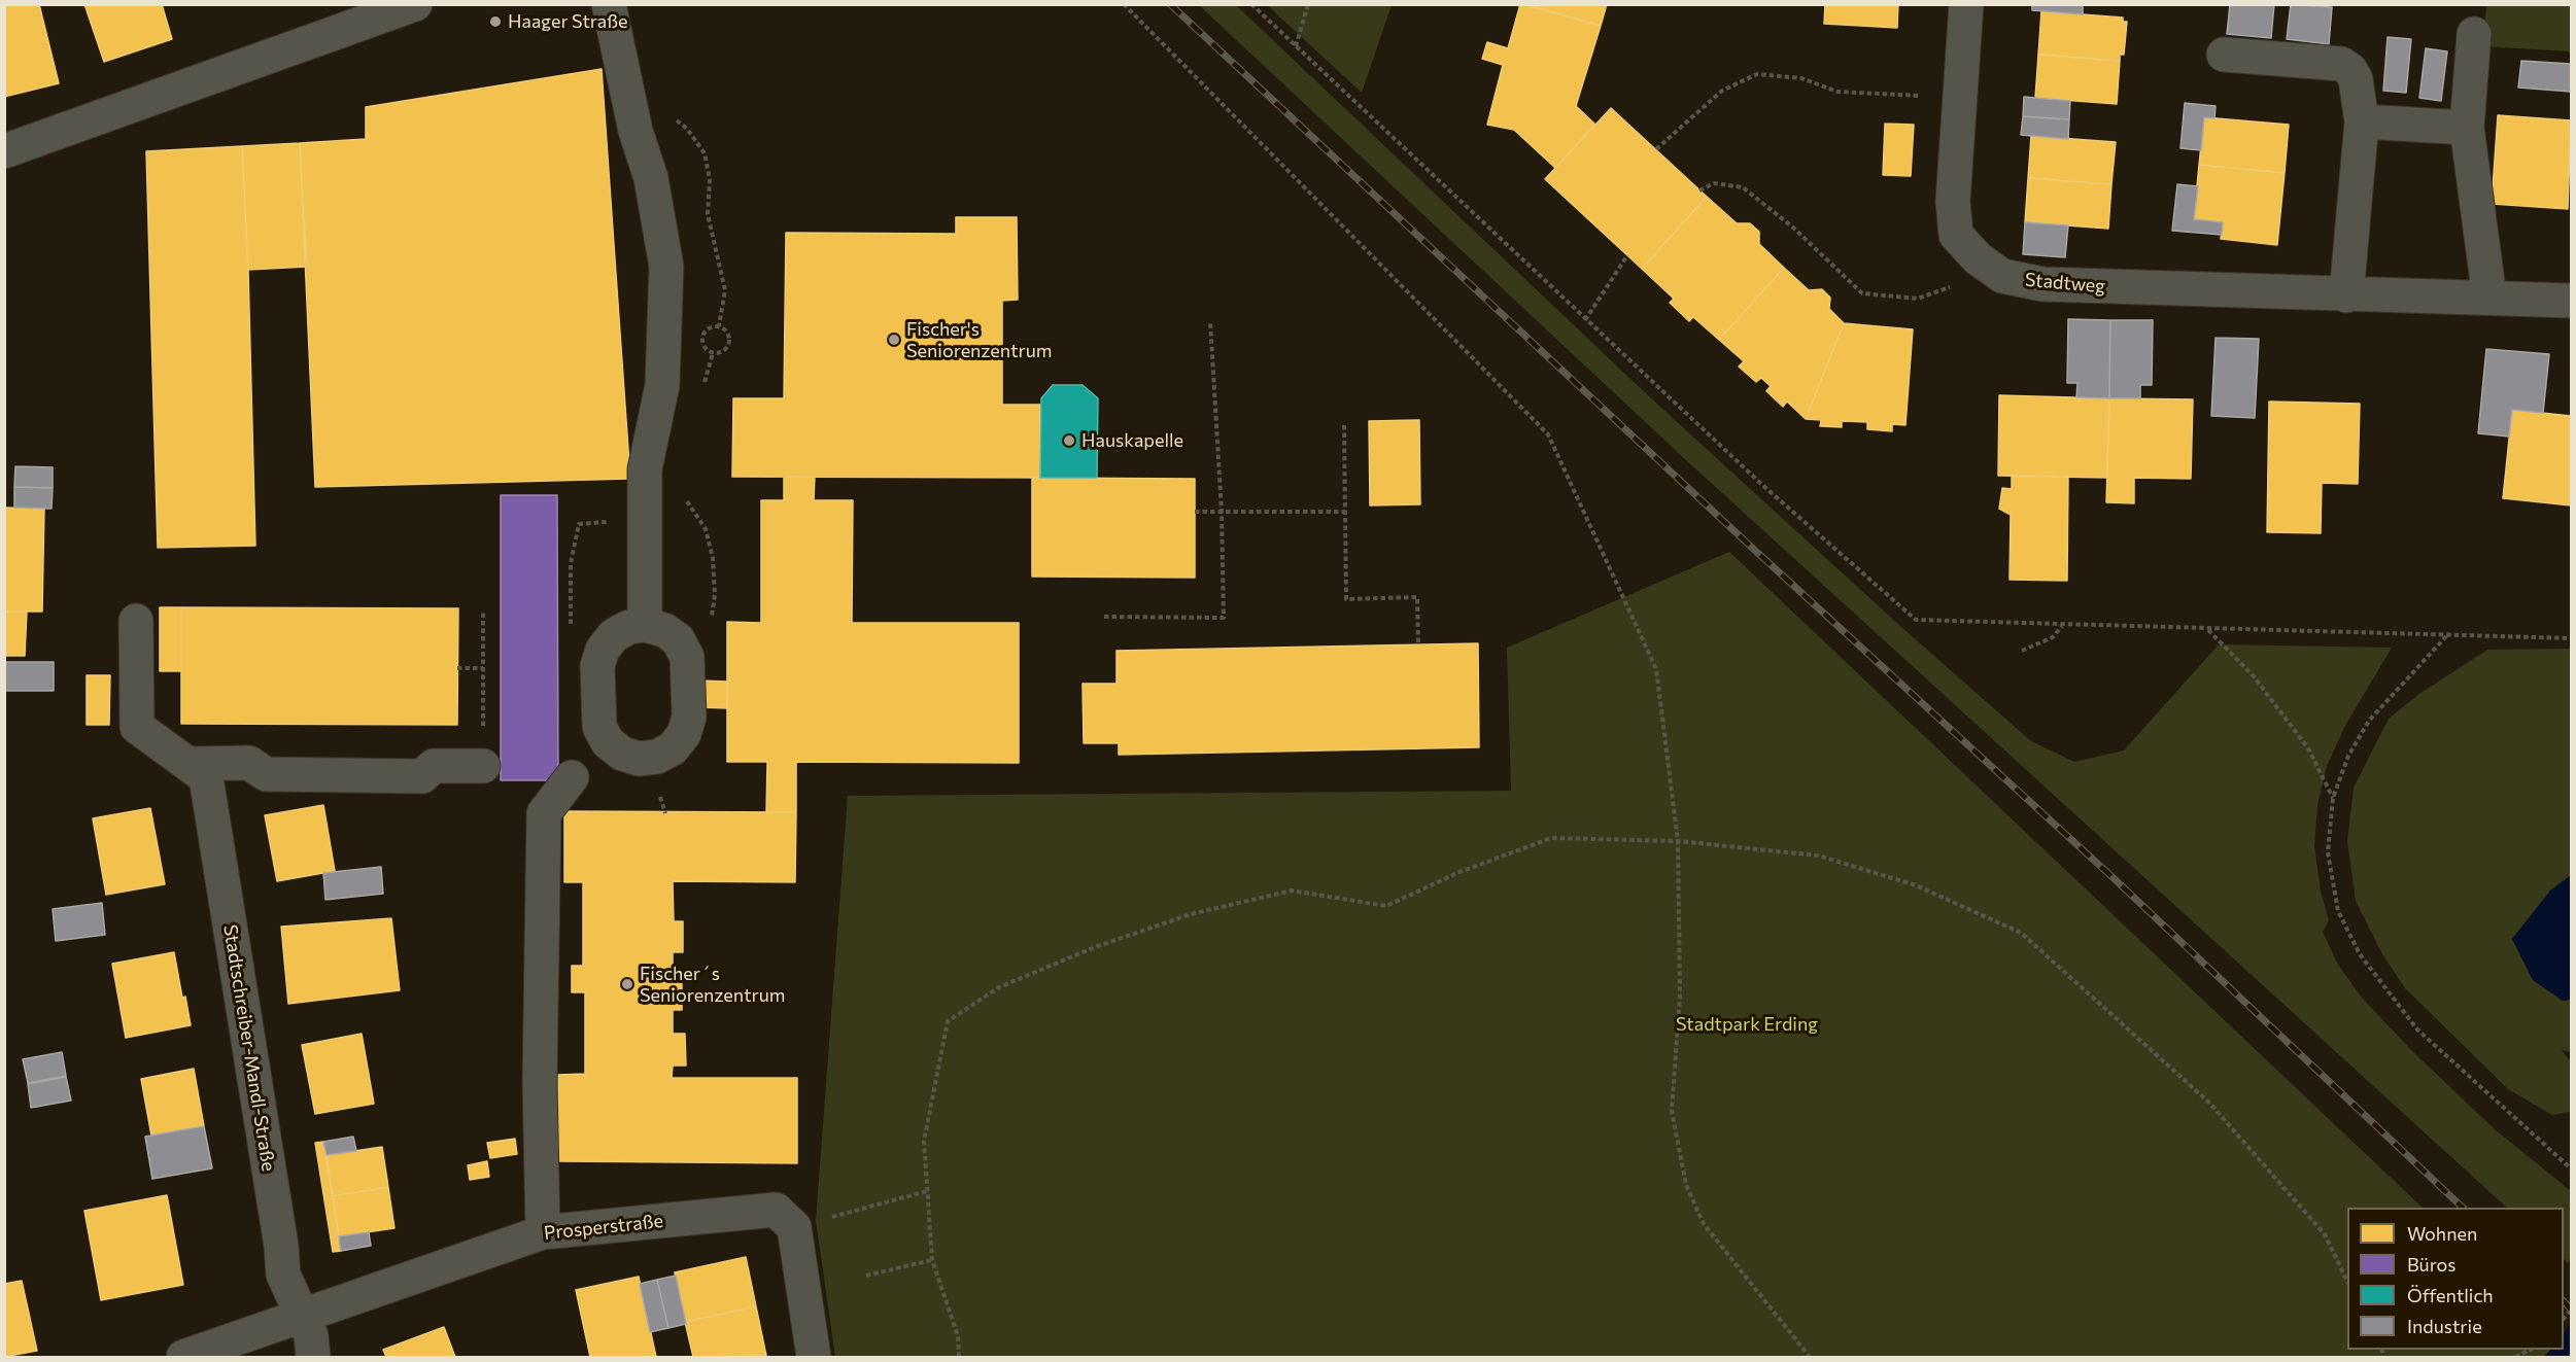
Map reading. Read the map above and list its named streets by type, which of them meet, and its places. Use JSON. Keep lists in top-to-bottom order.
{
  "streets": {
    "street": ["Stadtweg", "Stadtschreiber-Mandl-Straße", "Prosperstraße"]
  },
  "crossings": [
    ["Stadtschreiber-Mandl-Straße", "Prosperstraße"]
  ],
  "parks": ["Stadtpark Erding"],
  "places": [
    "Haager Straße",
    "Fischer's Seniorenzentrum",
    "Hauskapelle",
    "Fischer´s Seniorenzentrum"
  ],
  "legend": [
    "Wohnen",
    "Büros",
    "Öffentlich",
    "Industrie"
  ]
}
